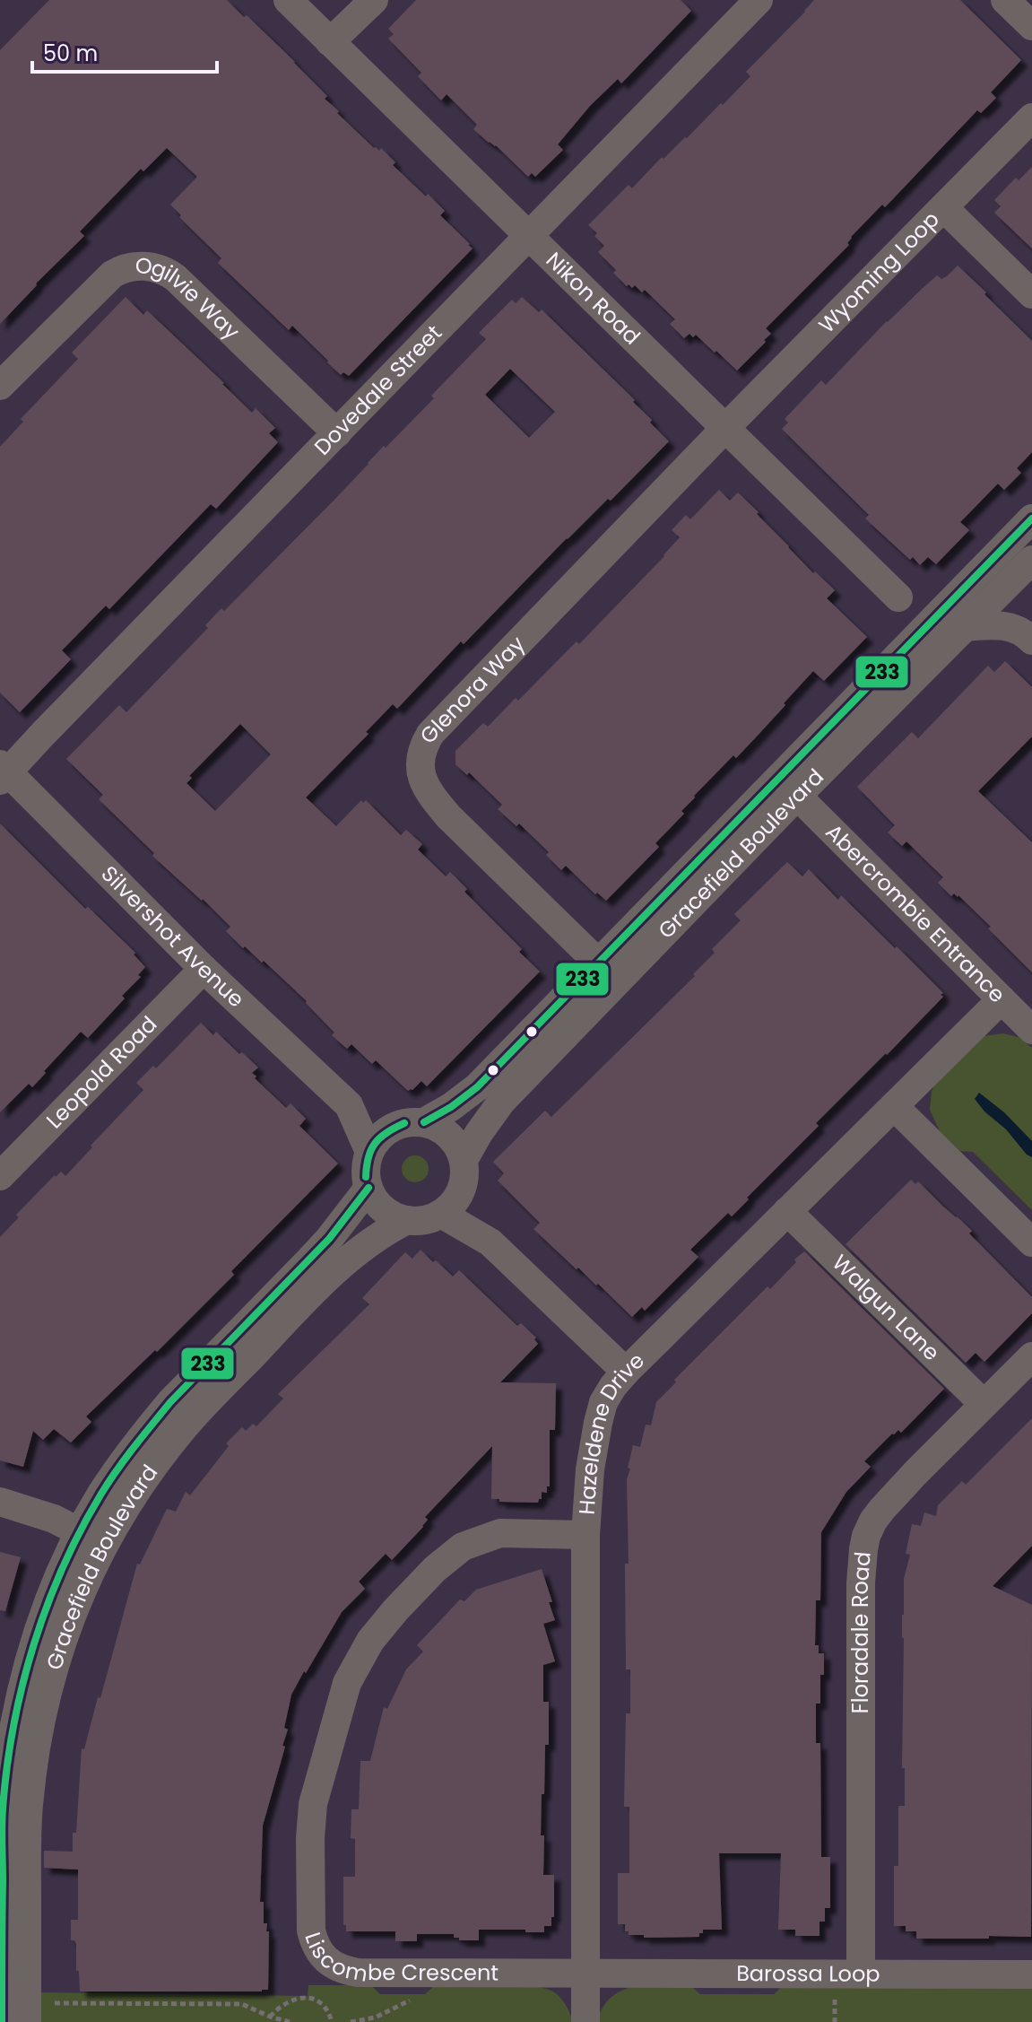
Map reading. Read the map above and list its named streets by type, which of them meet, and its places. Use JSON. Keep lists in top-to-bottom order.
{
  "streets": {
    "street": [
      "Wyoming Loop",
      "Nikon Road",
      "Ogilvie Way",
      "Dovedale Street",
      "Glenora Way",
      "Gracefield Boulevard",
      "Abercrombie Entrance",
      "Silvershot Avenue",
      "Leopold Road",
      "Walgun Lane",
      "Hazeldene Drive",
      "Floradale Road",
      "Liscombe Crescent",
      "Barossa Loop"
    ]
  },
  "crossings": [
    ["Wyoming Loop", "Nikon Road"],
    ["Wyoming Loop", "Glenora Way"],
    ["Nikon Road", "Dovedale Street"],
    ["Nikon Road", "Glenora Way"],
    ["Ogilvie Way", "Dovedale Street"],
    ["Dovedale Street", "Silvershot Avenue"],
    ["Glenora Way", "Gracefield Boulevard"],
    ["Gracefield Boulevard", "Abercrombie Entrance"],
    ["Gracefield Boulevard", "Silvershot Avenue"],
    ["Abercrombie Entrance", "Hazeldene Drive"],
    ["Silvershot Avenue", "Leopold Road"],
    ["Walgun Lane", "Hazeldene Drive"],
    ["Walgun Lane", "Floradale Road"],
    ["Hazeldene Drive", "Liscombe Crescent"],
    ["Hazeldene Drive", "Barossa Loop"],
    ["Floradale Road", "Barossa Loop"],
    ["Liscombe Crescent", "Barossa Loop"]
  ],
  "lines": ["transit line 233"],
  "scale_bar": "50 m"
}
